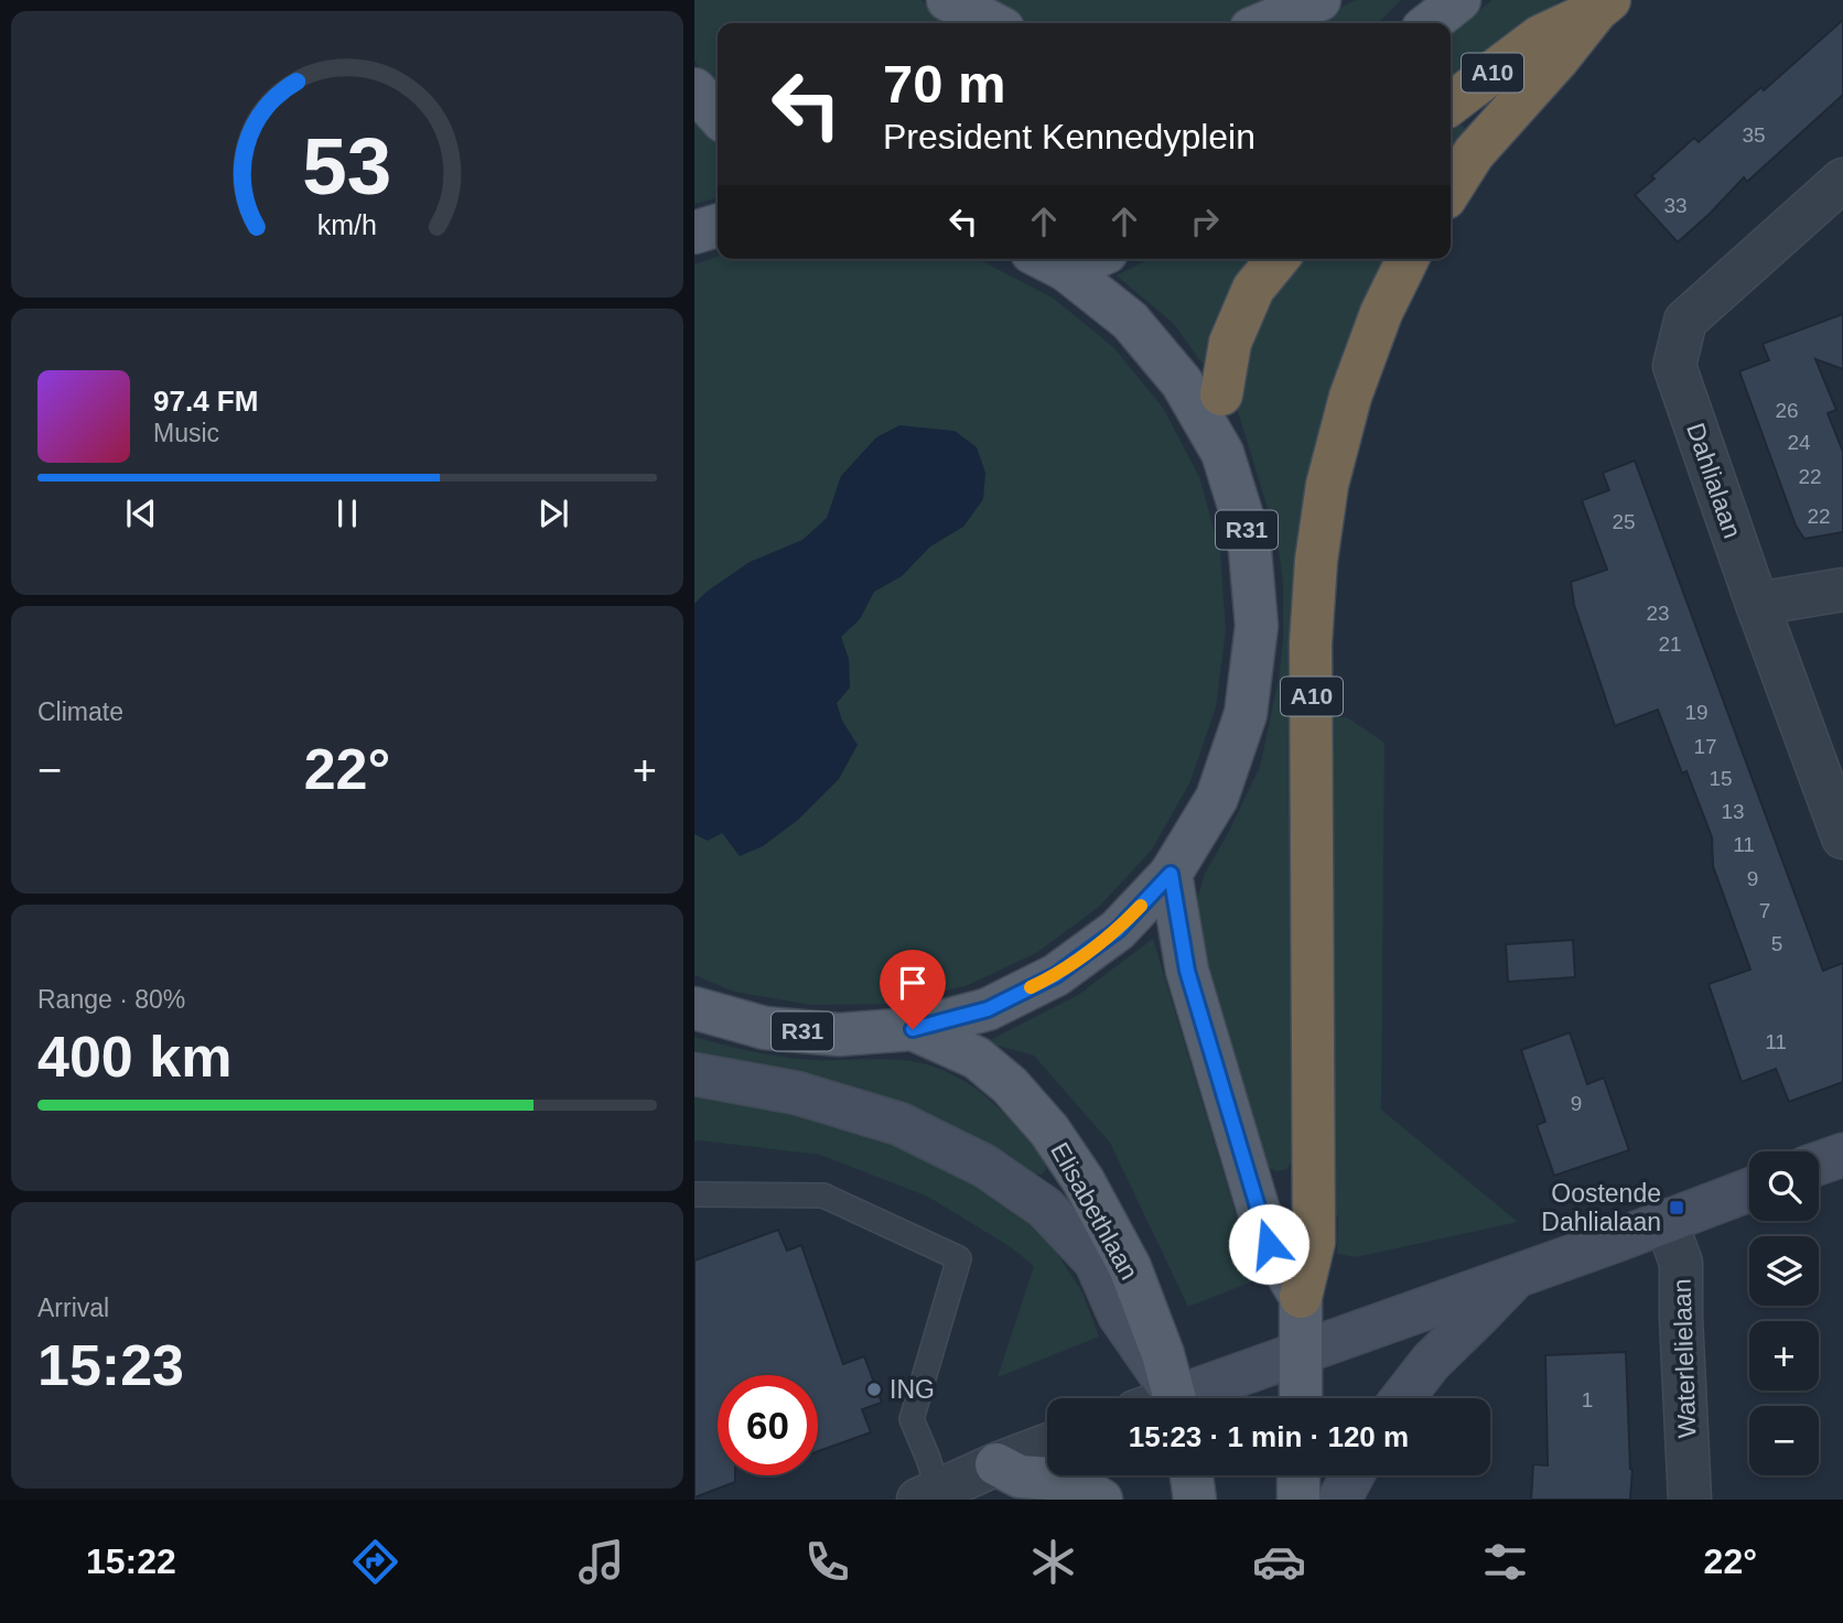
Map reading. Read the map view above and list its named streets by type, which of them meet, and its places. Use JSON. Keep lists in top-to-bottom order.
{
  "streets": {
    "highway": ["A10"],
    "main road": ["R31", "Elisabethlaan"],
    "street": ["Dahlialaan", "Waterlelielaan"]
  },
  "crossings": [
    ["R31", "Elisabethlaan"]
  ],
  "places": {
    "transit": ["Oostende Dahlialaan"],
    "other": ["ING"]
  },
  "house_numbers": [
    "35",
    "33",
    "26",
    "24",
    "22",
    "22",
    "25",
    "23",
    "21",
    "19",
    "17",
    "15",
    "13",
    "11",
    "9",
    "7",
    "5",
    "11",
    "9",
    "1"
  ],
  "page": {
    "turn": ["70 m", "President Kennedyplein"],
    "song": ["97.4 FM", "Music"],
    "tile": [
      "Climate",
      ["Range · 80%", "400 km"],
      ["Arrival", "15:23"]
    ],
    "heat": ["−", "22°", "+"],
    "map_buttons": ["+", "−"],
    "limit": "60",
    "trip": "15:23 · 1 min · 120 m",
    "tabs": ["15:22", "22°"],
    "gauge": ["53", "km/h"]
  }
}
